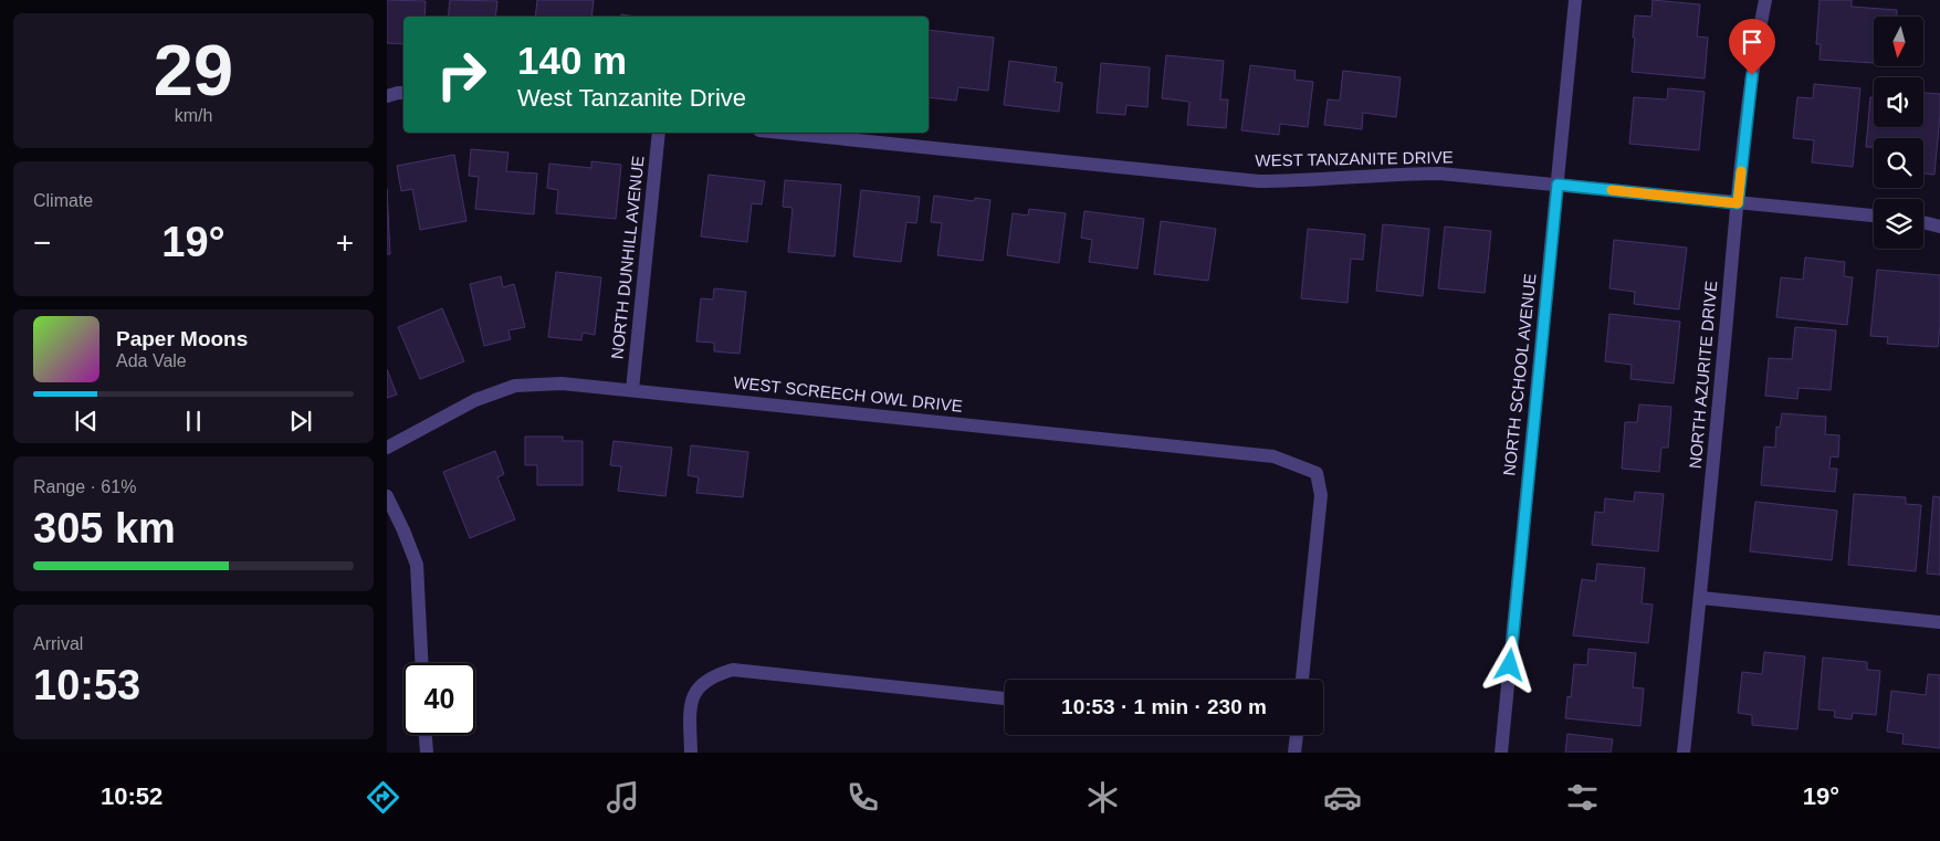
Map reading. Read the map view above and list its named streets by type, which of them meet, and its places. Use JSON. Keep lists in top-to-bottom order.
{
  "streets": {
    "street": [
      "WEST TANZANITE DRIVE",
      "NORTH DUNHILL AVENUE",
      "NORTH SCHOOL AVENUE",
      "NORTH AZURITE DRIVE",
      "WEST SCREECH OWL DRIVE"
    ]
  },
  "crossings": [
    ["WEST TANZANITE DRIVE", "NORTH SCHOOL AVENUE"],
    ["WEST TANZANITE DRIVE", "NORTH AZURITE DRIVE"],
    ["NORTH DUNHILL AVENUE", "WEST SCREECH OWL DRIVE"]
  ],
  "north": "bottom",
  "page": {
    "tile": [
      ["29", "km/h"],
      "Climate",
      ["Range · 61%", "305 km"],
      ["Arrival", "10:53"]
    ],
    "turn": ["140 m", "West Tanzanite Drive"],
    "heat": ["−", "19°", "+"],
    "song": ["Paper Moons", "Ada Vale"],
    "limit": "40",
    "trip": "10:53 · 1 min · 230 m",
    "tabs": ["10:52", "19°"]
  }
}
